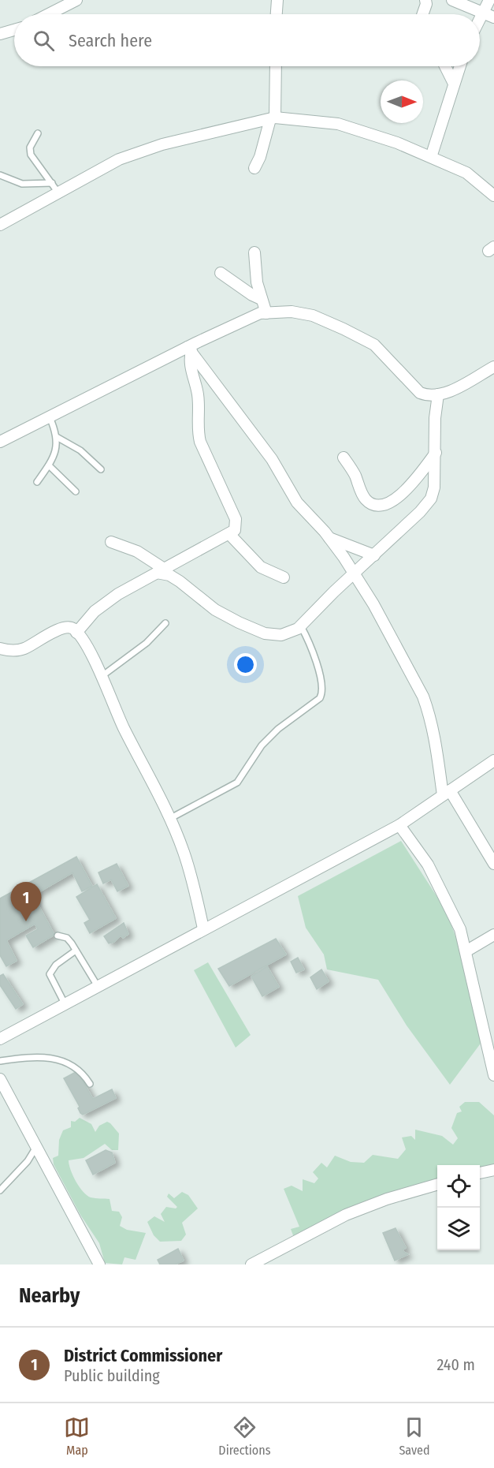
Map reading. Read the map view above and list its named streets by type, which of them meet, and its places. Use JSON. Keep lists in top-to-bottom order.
{
  "north": "right",
  "page": {
    "search": "Search here",
    "pins": "1",
    "heading": "Nearby",
    "list": [
      {
        "mark": "1",
        "name": "District Commissioner",
        "note": "Public building",
        "value": "240 m"
      }
    ],
    "nav": ["Map", "Directions", "Saved"]
  }
}
